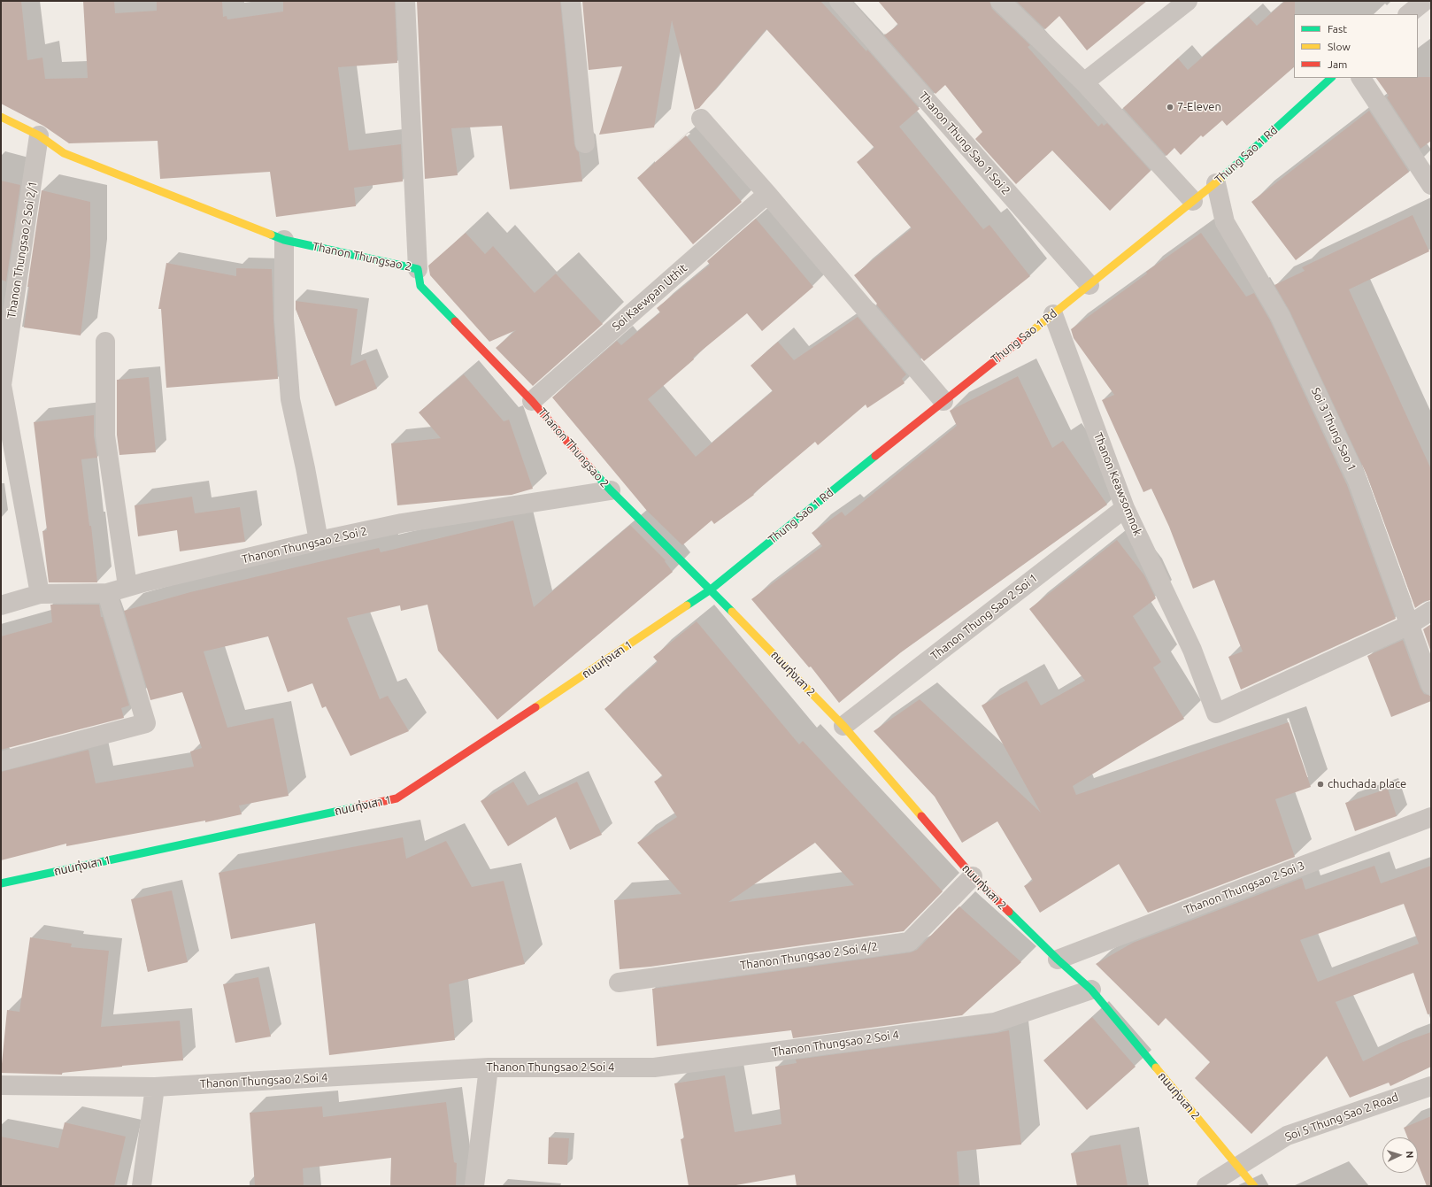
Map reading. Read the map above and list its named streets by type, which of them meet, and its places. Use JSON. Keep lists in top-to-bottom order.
{
  "streets": {
    "street": [
      "Thanon Thung Sao 1 Soi 2",
      "Thung Sao 1 Rd",
      "Thanon Thungsao 2 Soi 2/1",
      "Thanon Thungsao 2",
      "Soi Kaewpan Uthit",
      "Soi 3 Thung Sao 1",
      "Thanon Keawsomnok",
      "Thanon Thungsao 2 Soi 2",
      "Thanon Thung Sao 2 Soi 1",
      "ถนนทุ่งเสา 1",
      "ถนนทุ่งเสา 2",
      "Thanon Thungsao 2 Soi 3",
      "Thanon Thungsao 2 Soi 4/2",
      "Thanon Thungsao 2 Soi 4",
      "Soi 5 Thung Sao 2 Road"
    ]
  },
  "crossings": [
    ["Thanon Thung Sao 1 Soi 2", "Thung Sao 1 Rd"],
    ["Thung Sao 1 Rd", "Thanon Thungsao 2"],
    ["Thung Sao 1 Rd", "Soi 3 Thung Sao 1"],
    ["Thung Sao 1 Rd", "Thanon Keawsomnok"],
    ["Thung Sao 1 Rd", "ถนนทุ่งเสา 1"],
    ["Thung Sao 1 Rd", "ถนนทุ่งเสา 2"],
    ["Thanon Thungsao 2 Soi 2/1", "Thanon Thungsao 2"],
    ["Thanon Thungsao 2 Soi 2/1", "Thanon Thungsao 2 Soi 2"],
    ["Thanon Thungsao 2", "Soi Kaewpan Uthit"],
    ["Thanon Thungsao 2", "Thanon Thungsao 2 Soi 2"],
    ["Thanon Thungsao 2", "ถนนทุ่งเสา 1"],
    ["Thanon Thungsao 2", "ถนนทุ่งเสา 2"],
    ["Soi 3 Thung Sao 1", "Thanon Keawsomnok"],
    ["Thanon Keawsomnok", "Thanon Thung Sao 2 Soi 1"],
    ["Thanon Thung Sao 2 Soi 1", "ถนนทุ่งเสา 2"],
    ["ถนนทุ่งเสา 1", "ถนนทุ่งเสา 2"],
    ["ถนนทุ่งเสา 2", "Thanon Thungsao 2 Soi 3"],
    ["ถนนทุ่งเสา 2", "Thanon Thungsao 2 Soi 4/2"],
    ["ถนนทุ่งเสา 2", "Thanon Thungsao 2 Soi 4"],
    ["ถนนทุ่งเสา 2", "Soi 5 Thung Sao 2 Road"]
  ],
  "places": ["7-Eleven", "chuchada place"],
  "legend": ["Fast", "Slow", "Jam"],
  "north": "right"
}
